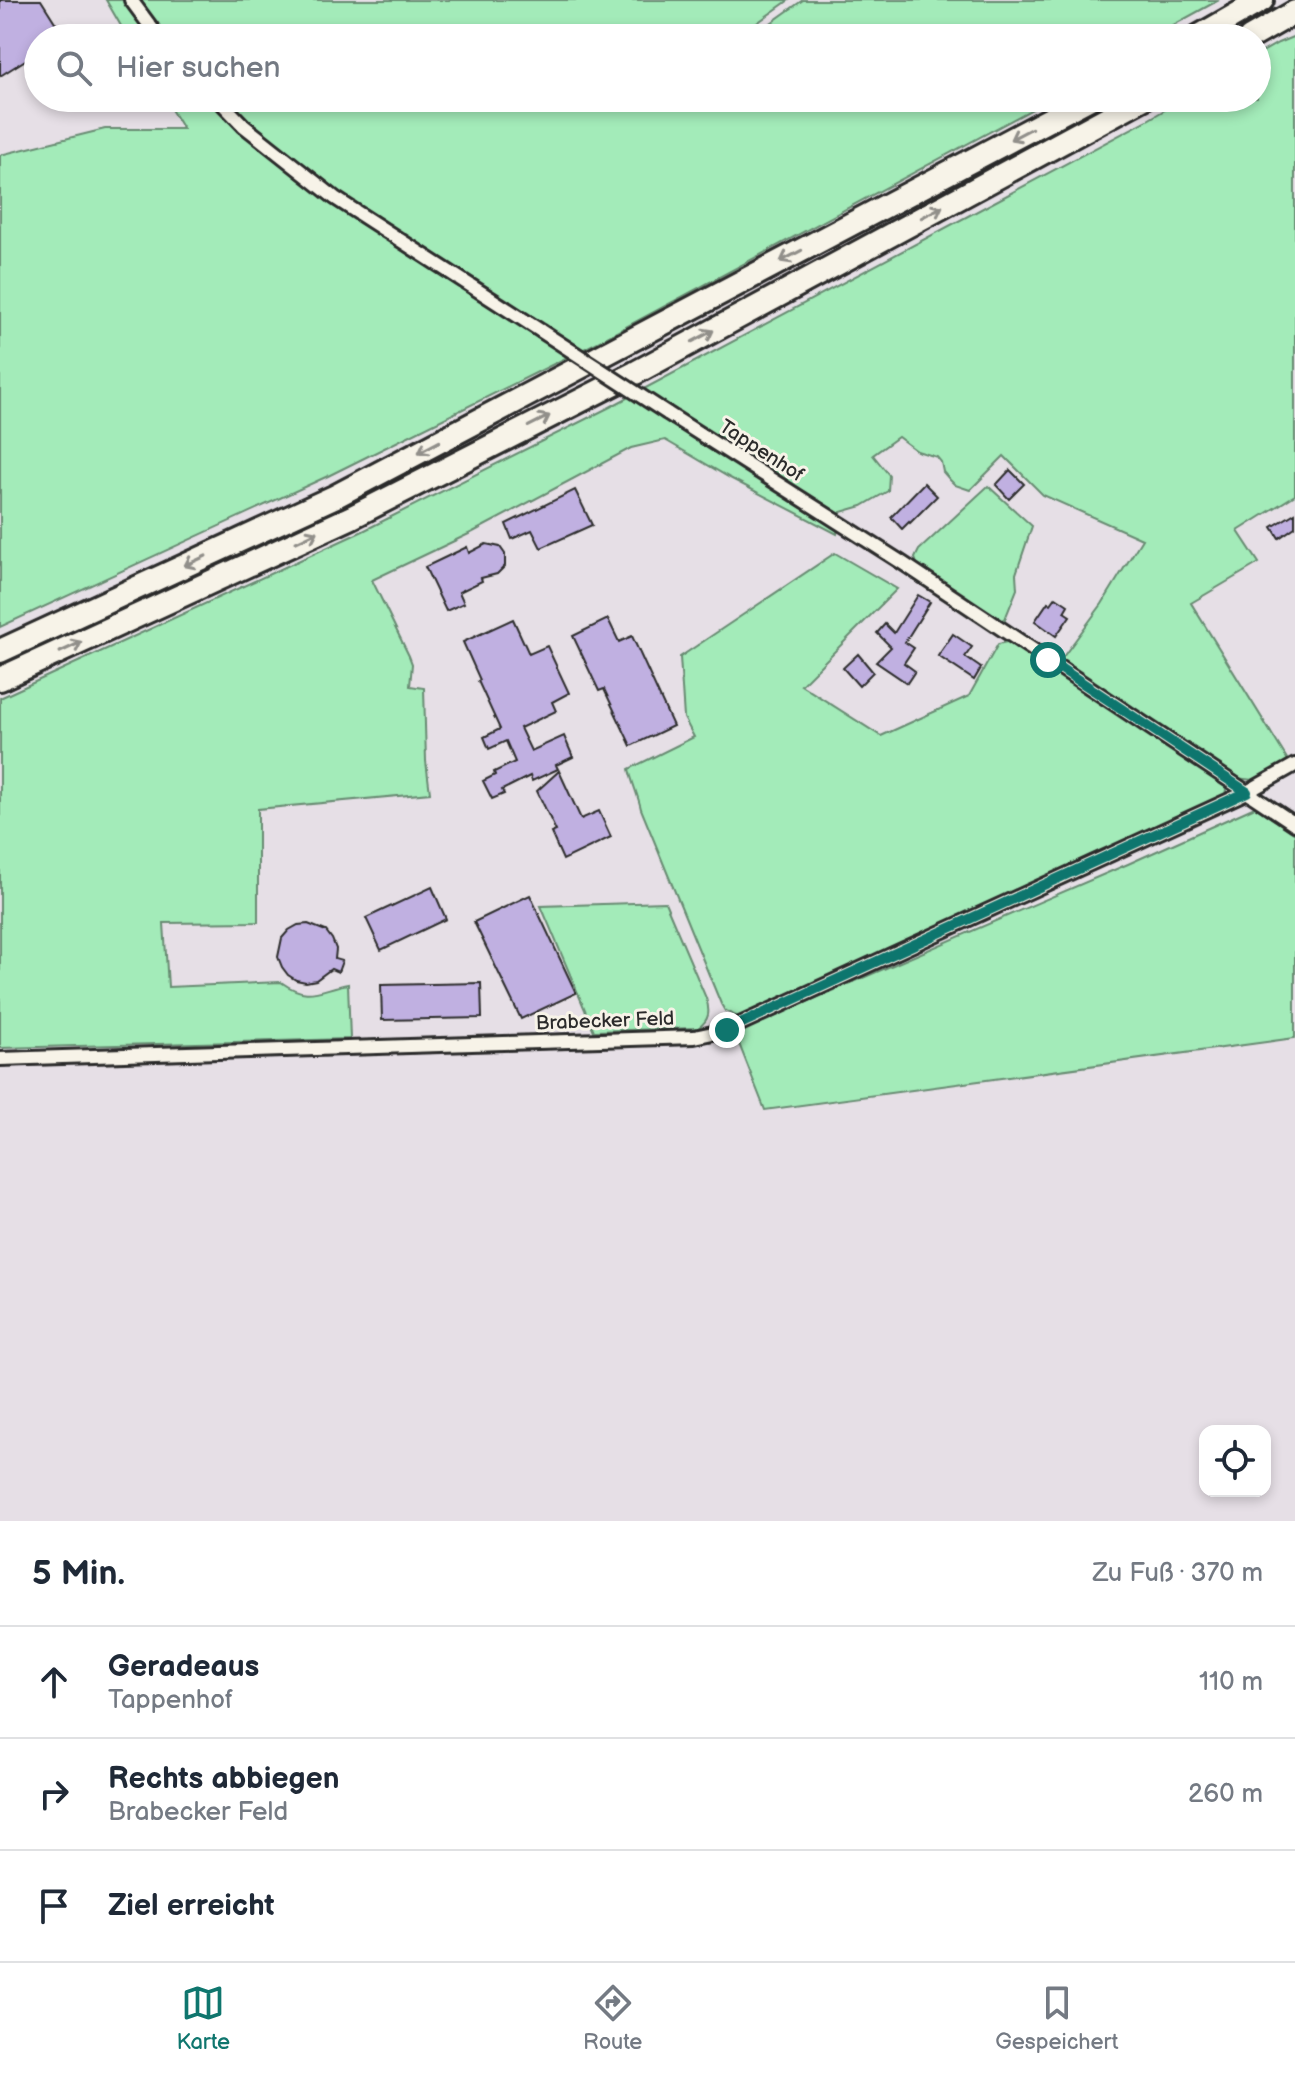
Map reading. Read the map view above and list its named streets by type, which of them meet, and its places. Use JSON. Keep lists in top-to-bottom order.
{
  "streets": {
    "street": ["Tappenhof", "Brabecker Feld"]
  },
  "crossings": [
    ["Tappenhof", "Brabecker Feld"]
  ],
  "page": {
    "search": "Hier suchen",
    "heading": ["5 Min.", "Zu Fuß · 370 m"],
    "list": [
      ["Geradeaus", "Tappenhof", "110 m"],
      ["Rechts abbiegen", "Brabecker Feld", "260 m"],
      "Ziel erreicht"
    ],
    "nav": ["Karte", "Route", "Gespeichert"]
  }
}
